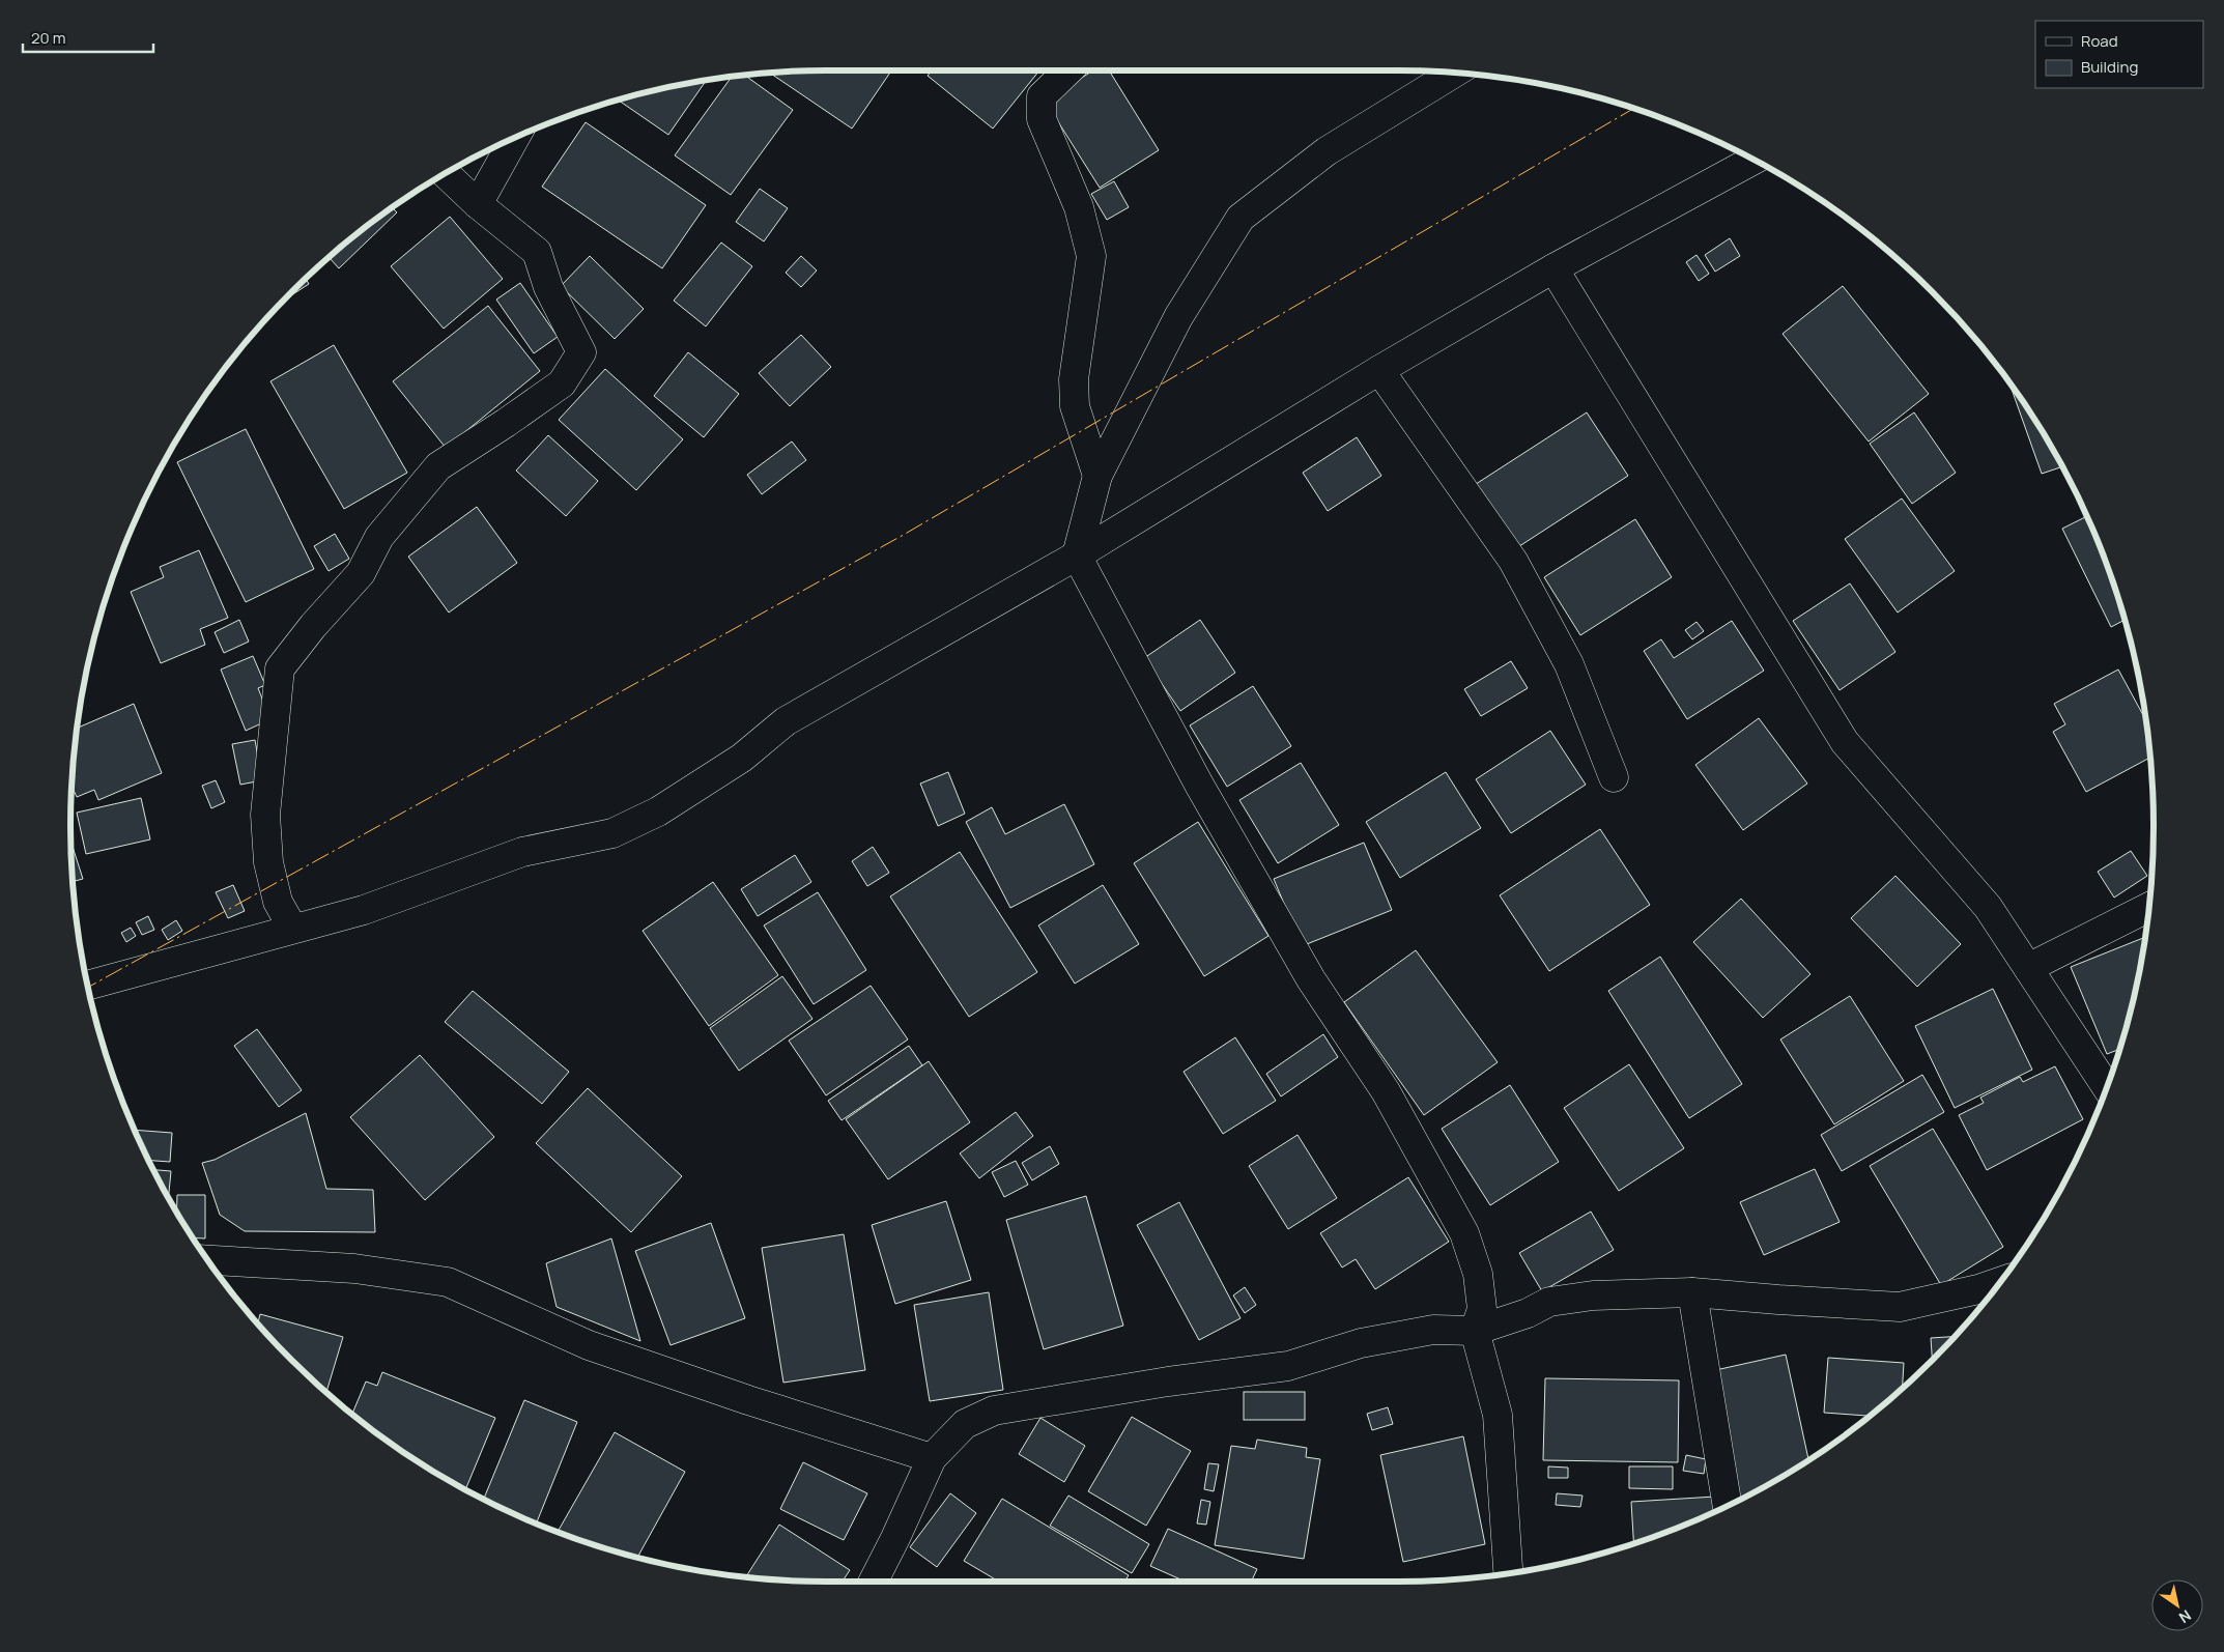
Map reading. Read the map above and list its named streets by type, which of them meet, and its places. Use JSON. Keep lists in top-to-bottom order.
{
  "legend": ["Road", "Building"],
  "scale_bar": "20 m",
  "north": "bottom right"
}
